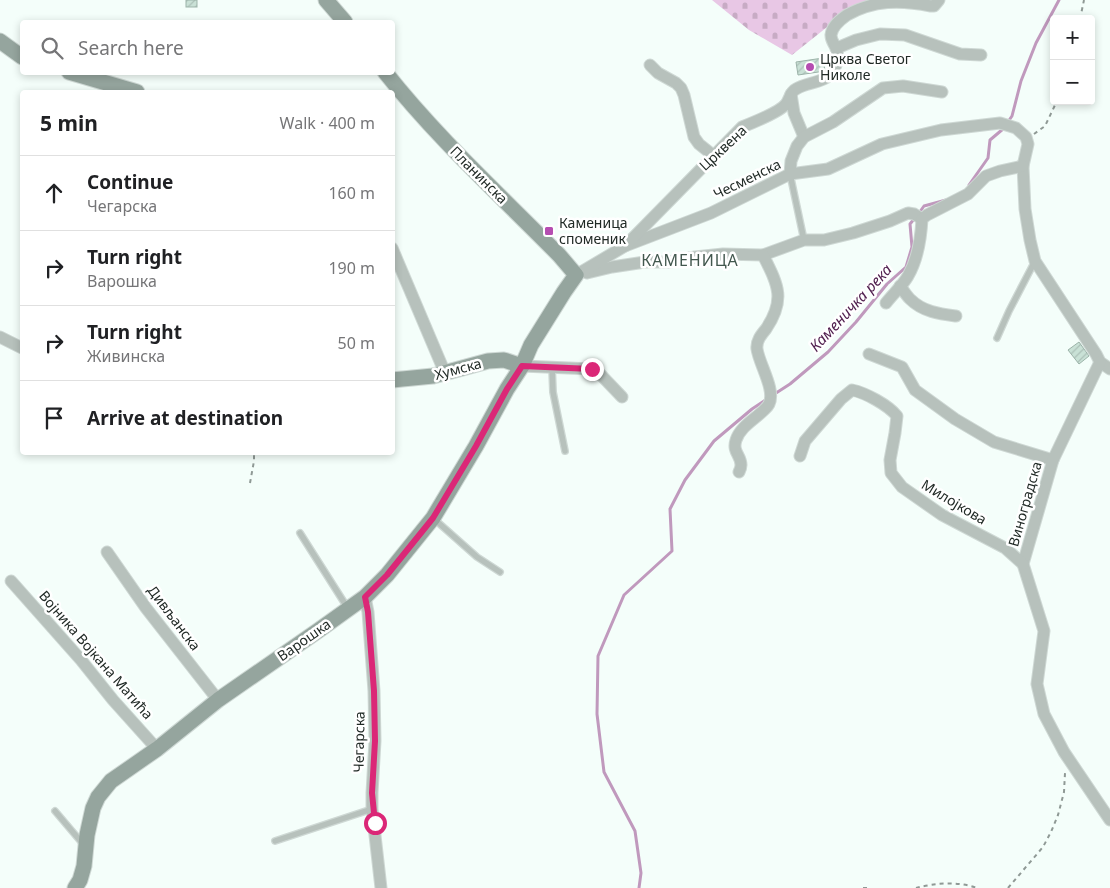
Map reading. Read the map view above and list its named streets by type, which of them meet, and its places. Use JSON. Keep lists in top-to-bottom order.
{
  "streets": {
    "street": [
      "Црквена",
      "Планинска",
      "Чесменска",
      "Хумска",
      "Милојкова",
      "Виноградска",
      "Дивљанска",
      "Варошка",
      "Војника Војкана Матића",
      "Чегарска"
    ]
  },
  "crossings": [
    ["Црквена", "Планинска"],
    ["Црквена", "Чесменска"],
    ["Црквена", "Хумска"],
    ["Црквена", "Варошка"],
    ["Хумска", "Варошка"],
    ["Милојкова", "Виноградска"],
    ["Дивљанска", "Варошка"],
    ["Варошка", "Војника Војкана Матића"],
    ["Варошка", "Чегарска"]
  ],
  "districts": ["КАМЕНИЦА"],
  "water": ["Каменичка река"],
  "places": {
    "other": ["Црква Светог Николе"],
    "transit": ["Каменица споменик"]
  },
  "page": {
    "map_buttons": ["+", "−"],
    "search": "Search here",
    "heading": ["5 min", "Walk · 400 m"],
    "list": [
      ["Continue", "Чегарска", "160 m"],
      ["Turn right", "Варошка", "190 m"],
      ["Turn right", "Живинска", "50 m"],
      "Arrive at destination"
    ]
  }
}
